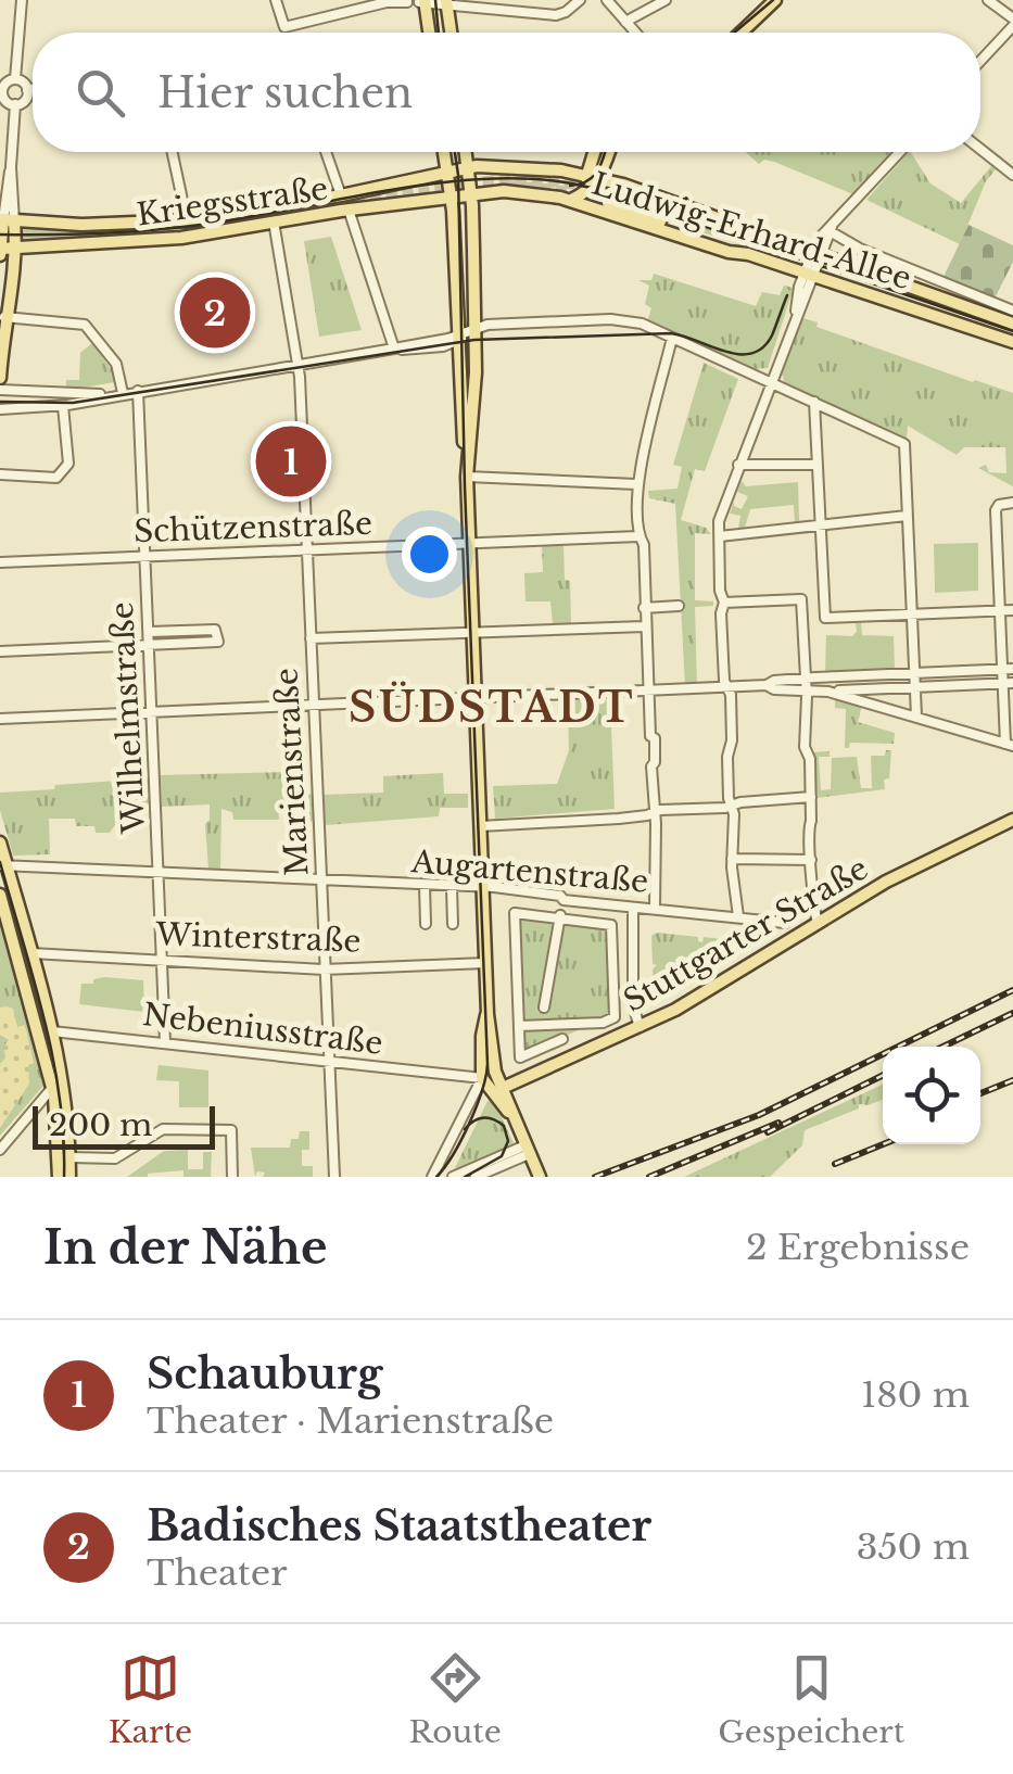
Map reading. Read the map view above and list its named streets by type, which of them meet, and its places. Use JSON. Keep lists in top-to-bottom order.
{
  "streets": {
    "main road": [
      "Kriegsstraße",
      "Ludwig-Erhard-Allee",
      "Stuttgarter Straße",
      "Nebeniusstraße"
    ],
    "street": [
      "Schützenstraße",
      "Wilhelmstraße",
      "Marienstraße",
      "Augartenstraße",
      "Winterstraße"
    ]
  },
  "crossings": [
    ["Kriegsstraße", "Ludwig-Erhard-Allee"],
    ["Kriegsstraße", "Marienstraße"],
    ["Schützenstraße", "Wilhelmstraße"],
    ["Schützenstraße", "Marienstraße"],
    ["Wilhelmstraße", "Augartenstraße"],
    ["Wilhelmstraße", "Winterstraße"],
    ["Wilhelmstraße", "Nebeniusstraße"],
    ["Marienstraße", "Augartenstraße"],
    ["Marienstraße", "Winterstraße"],
    ["Marienstraße", "Nebeniusstraße"]
  ],
  "districts": ["SÜDSTADT"],
  "scale_bar": "200 m",
  "page": {
    "search": "Hier suchen",
    "pins": ["2", "1"],
    "scale": "200 m",
    "heading": ["In der Nähe", "2 Ergebnisse"],
    "list": [
      {
        "mark": "1",
        "name": "Schauburg",
        "note": "Theater · Marienstraße",
        "value": "180 m"
      },
      {
        "mark": "2",
        "name": "Badisches Staatstheater",
        "note": "Theater",
        "value": "350 m"
      }
    ],
    "nav": ["Karte", "Route", "Gespeichert"]
  }
}
